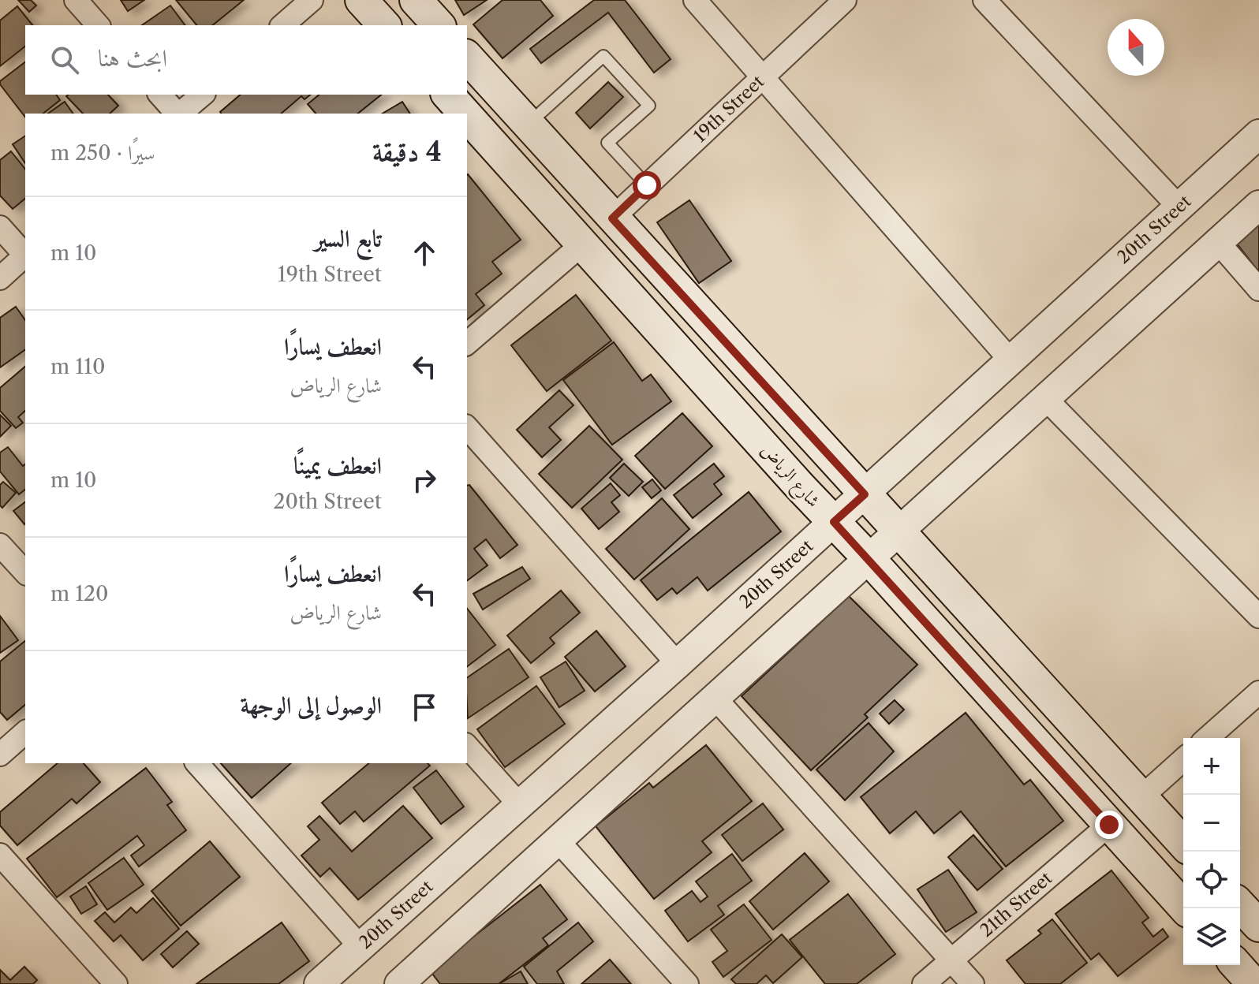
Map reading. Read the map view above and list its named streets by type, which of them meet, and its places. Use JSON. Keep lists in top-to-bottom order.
{
  "streets": {
    "main road": ["شارع الرياض"],
    "street": ["19th Street", "20th Street", "21th Street"]
  },
  "crossings": [
    ["20th Street", "شارع الرياض"],
    ["شارع الرياض", "21th Street"]
  ],
  "north": "top",
  "page": {
    "search": "ابحث هنا",
    "heading": ["4 دقيقة", "سيرًا · 250 m"],
    "list": [
      ["تابع السير", "19th Street", "10 m"],
      ["انعطف يسارًا", "شارع الرياض", "110 m"],
      ["انعطف يمينًا", "20th Street", "10 m"],
      ["انعطف يسارًا", "شارع الرياض", "120 m"],
      "الوصول إلى الوجهة"
    ],
    "map_buttons": ["+", "−"]
  }
}
